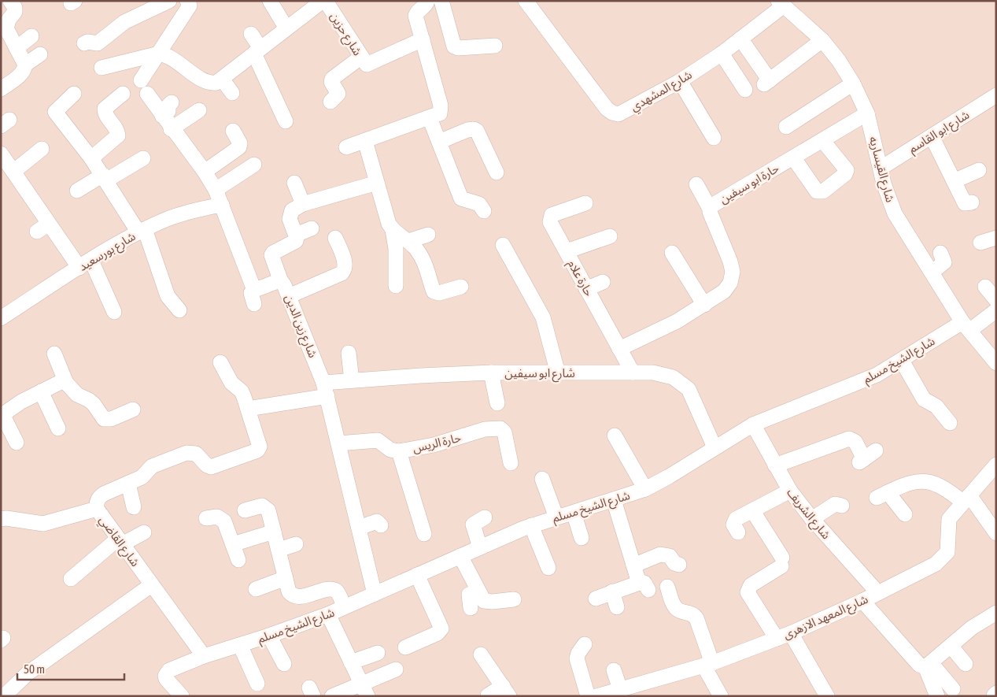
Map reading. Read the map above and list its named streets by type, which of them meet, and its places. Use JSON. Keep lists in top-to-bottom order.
{
  "streets": {
    "street": [
      "شارع حزين",
      "شارع المشهدي",
      "شارع ابو القاسم",
      "شارع القيساريه",
      "حارة ابو سيفين",
      "شارع بورسعيد",
      "حارة علام",
      "شارع زين الدين",
      "شارع الشيخ مسلم",
      "شارع ابو سيفين",
      "حارة الريس",
      "شارع الشريف",
      "شارع القاضي",
      "شارع المعهد الازهرى"
    ]
  },
  "crossings": [
    ["شارع المشهدي", "شارع القيساريه"],
    ["شارع ابو القاسم", "شارع القيساريه"],
    ["شارع القيساريه", "حارة ابو سيفين"],
    ["شارع القيساريه", "شارع الشيخ مسلم"],
    ["حارة ابو سيفين", "حارة علام"],
    ["حارة علام", "شارع ابو سيفين"],
    ["شارع زين الدين", "شارع الشيخ مسلم"],
    ["شارع زين الدين", "شارع ابو سيفين"],
    ["شارع زين الدين", "حارة الريس"],
    ["شارع الشيخ مسلم", "شارع ابو سيفين"],
    ["شارع الشيخ مسلم", "شارع الشريف"],
    ["شارع الشيخ مسلم", "شارع القاضي"],
    ["شارع ابو سيفين", "شارع القاضي"],
    ["شارع الشريف", "شارع المعهد الازهرى"]
  ],
  "scale_bar": "50 m"
}
